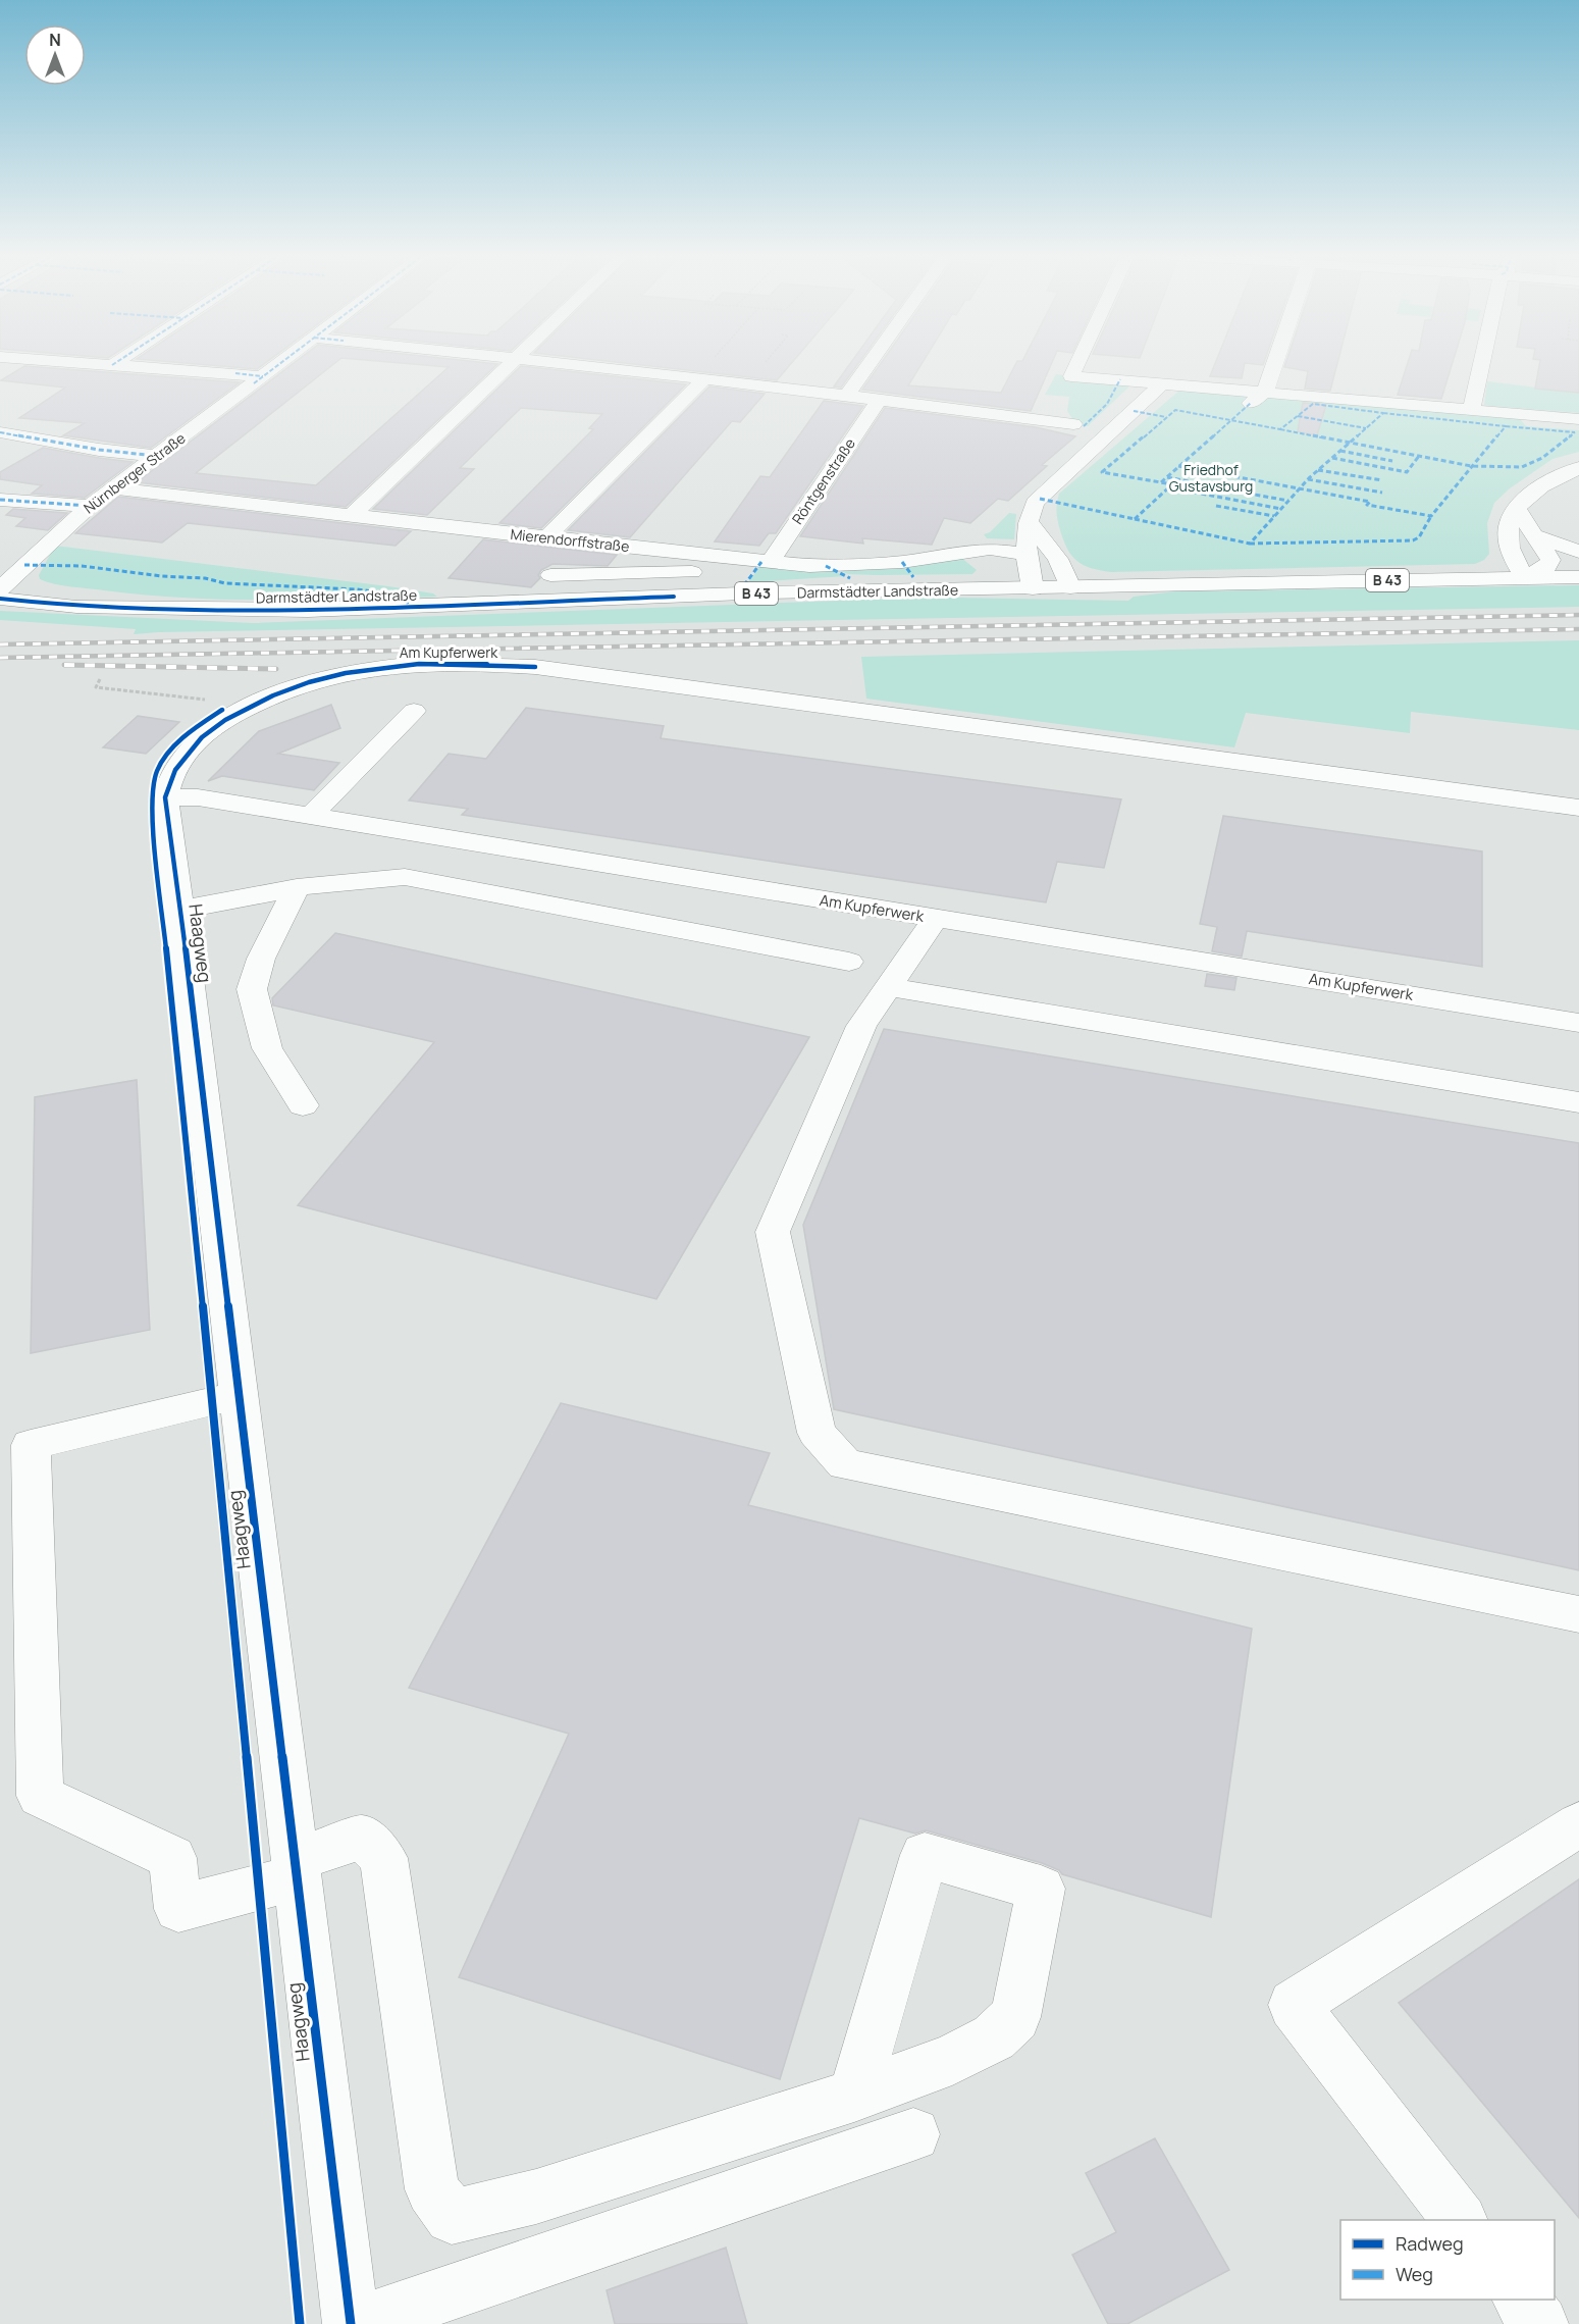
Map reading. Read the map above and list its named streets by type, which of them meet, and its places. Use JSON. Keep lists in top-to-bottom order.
{
  "streets": {
    "street": [
      "Nürnberger Straße",
      "Röntgenstraße",
      "Mierendorffstraße",
      "B 43",
      "Darmstädter Landstraße",
      "Am Kupferwerk",
      "Haagweg"
    ]
  },
  "crossings": [
    ["Nürnberger Straße", "Mierendorffstraße"],
    ["Nürnberger Straße", "Darmstädter Landstraße"],
    ["Röntgenstraße", "Mierendorffstraße"],
    ["B 43", "Darmstädter Landstraße"],
    ["Am Kupferwerk", "Haagweg"]
  ],
  "parks": ["Friedhof Gustavsburg"],
  "legend": ["Radweg", "Weg"],
  "north": "top"
}
